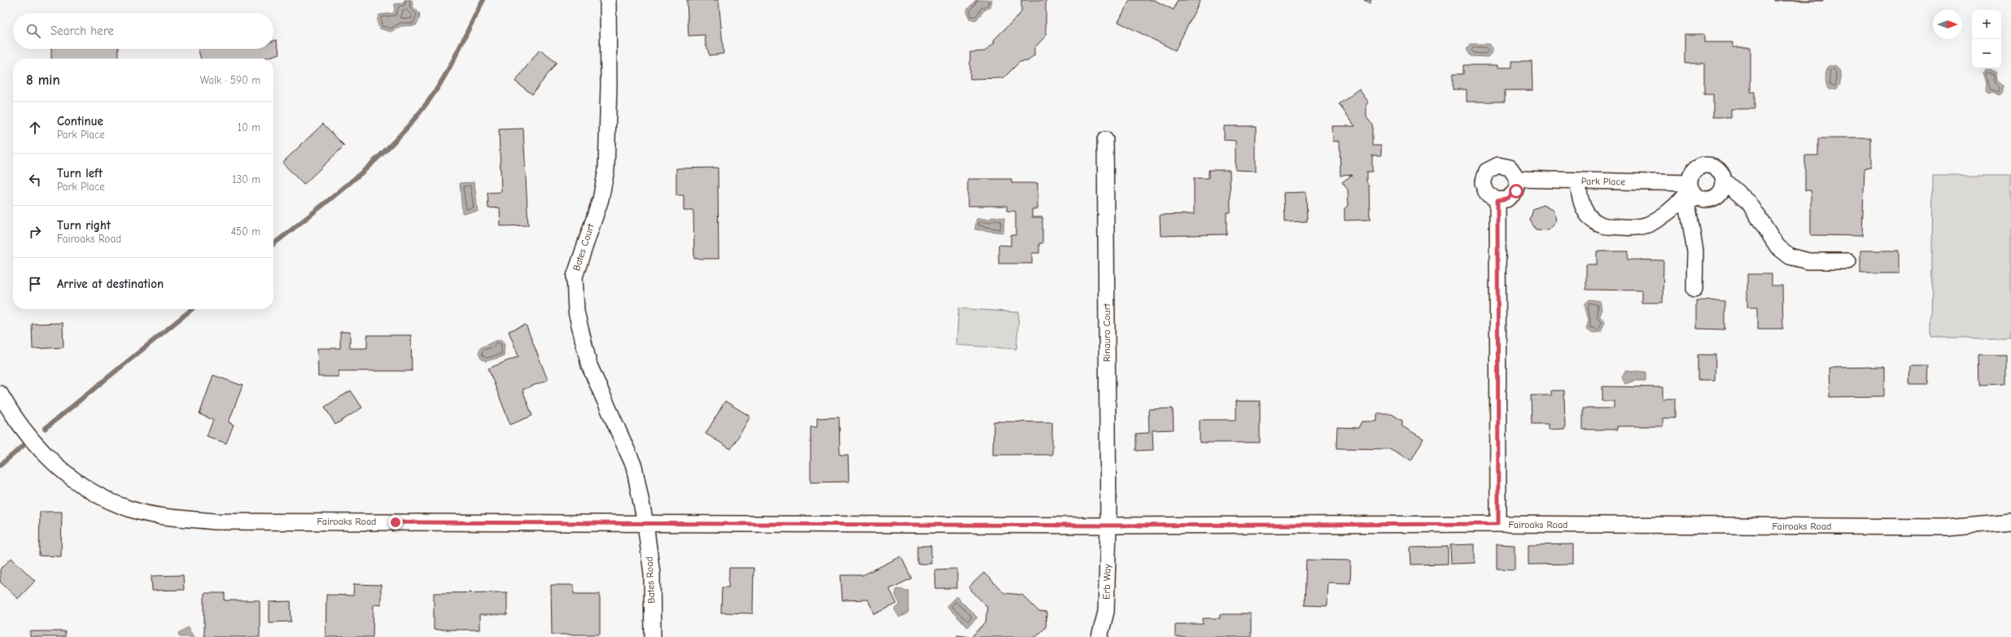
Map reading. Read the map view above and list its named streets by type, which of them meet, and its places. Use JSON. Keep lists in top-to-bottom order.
{
  "streets": {
    "street": [
      "Park Place",
      "Bates Court",
      "Rinauro Court",
      "Fairoaks Road",
      "Bates Road",
      "Erb Way"
    ]
  },
  "crossings": [
    ["Bates Court", "Fairoaks Road"],
    ["Bates Court", "Bates Road"],
    ["Rinauro Court", "Fairoaks Road"],
    ["Rinauro Court", "Erb Way"],
    ["Fairoaks Road", "Bates Road"],
    ["Fairoaks Road", "Erb Way"]
  ],
  "north": "right",
  "page": {
    "map_buttons": ["+", "−"],
    "search": "Search here",
    "heading": ["8 min", "Walk · 590 m"],
    "list": [
      ["Continue", "Park Place", "10 m"],
      ["Turn left", "Park Place", "130 m"],
      ["Turn right", "Fairoaks Road", "450 m"],
      "Arrive at destination"
    ]
  }
}
